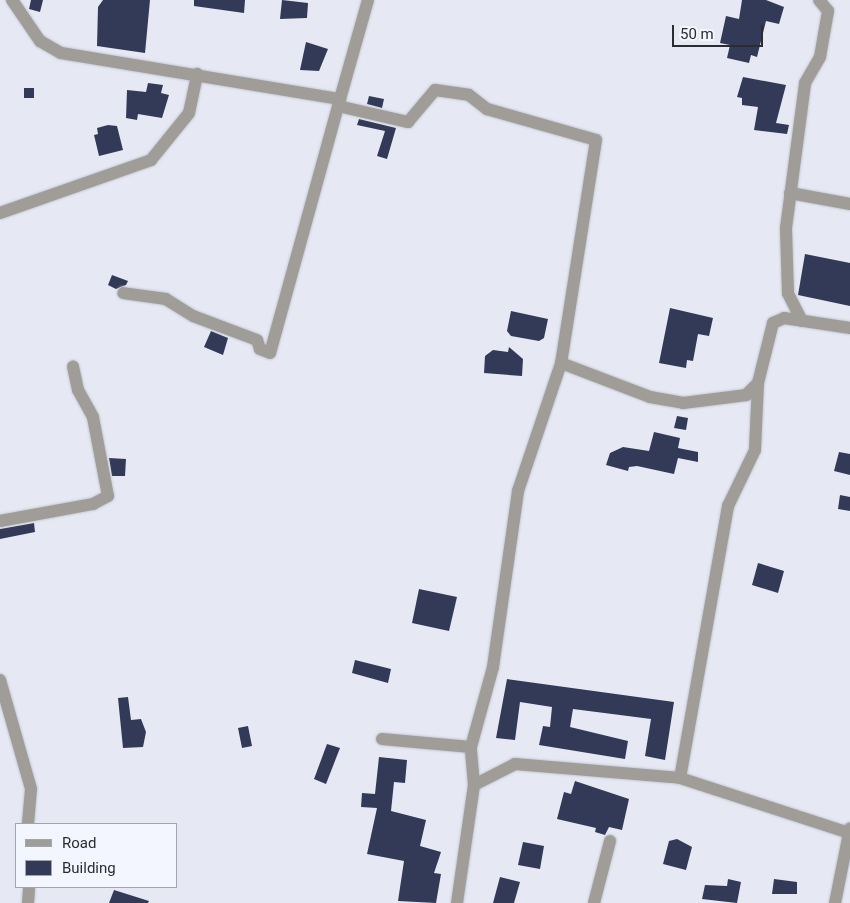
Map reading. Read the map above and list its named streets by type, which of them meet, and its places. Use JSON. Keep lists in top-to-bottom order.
{
  "legend": ["Road", "Building"],
  "scale_bar": "50 m"
}
